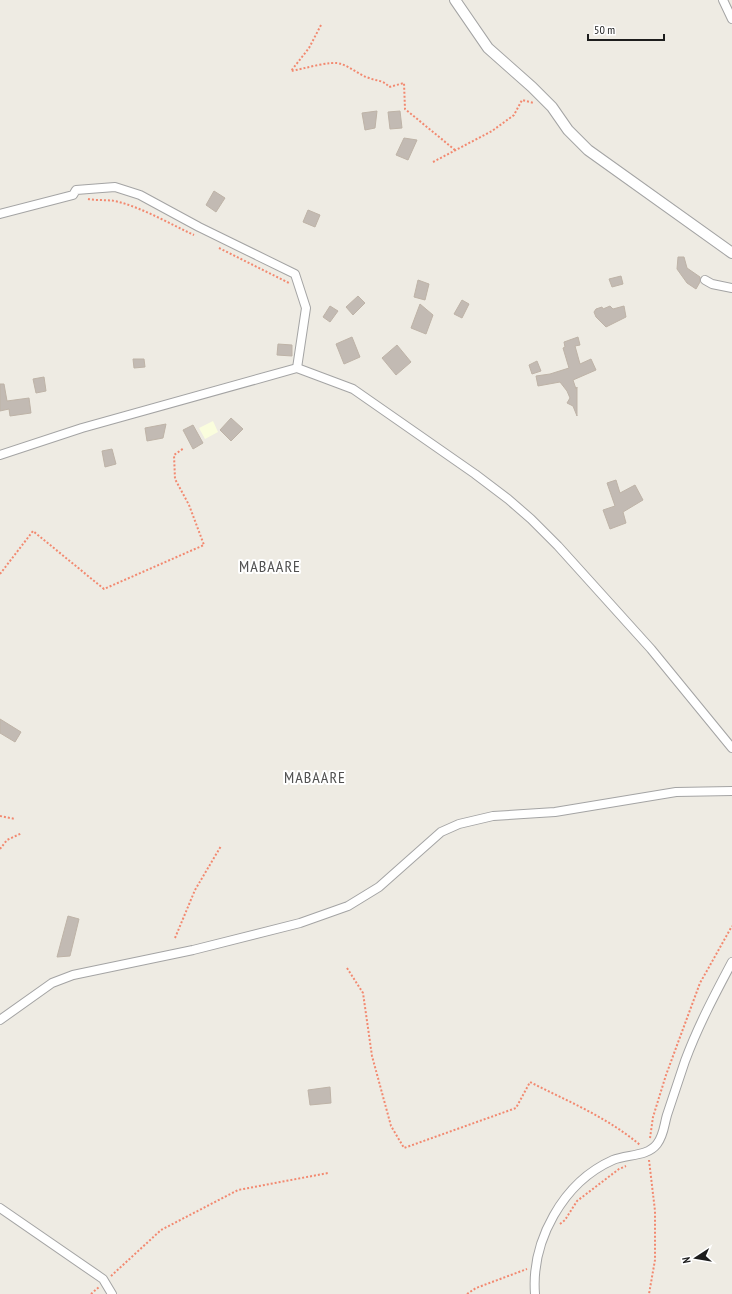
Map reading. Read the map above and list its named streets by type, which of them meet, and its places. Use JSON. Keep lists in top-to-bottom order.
{
  "districts": ["MABAARE", "MABAARE"],
  "scale_bar": "50 m",
  "north": "left"
}
